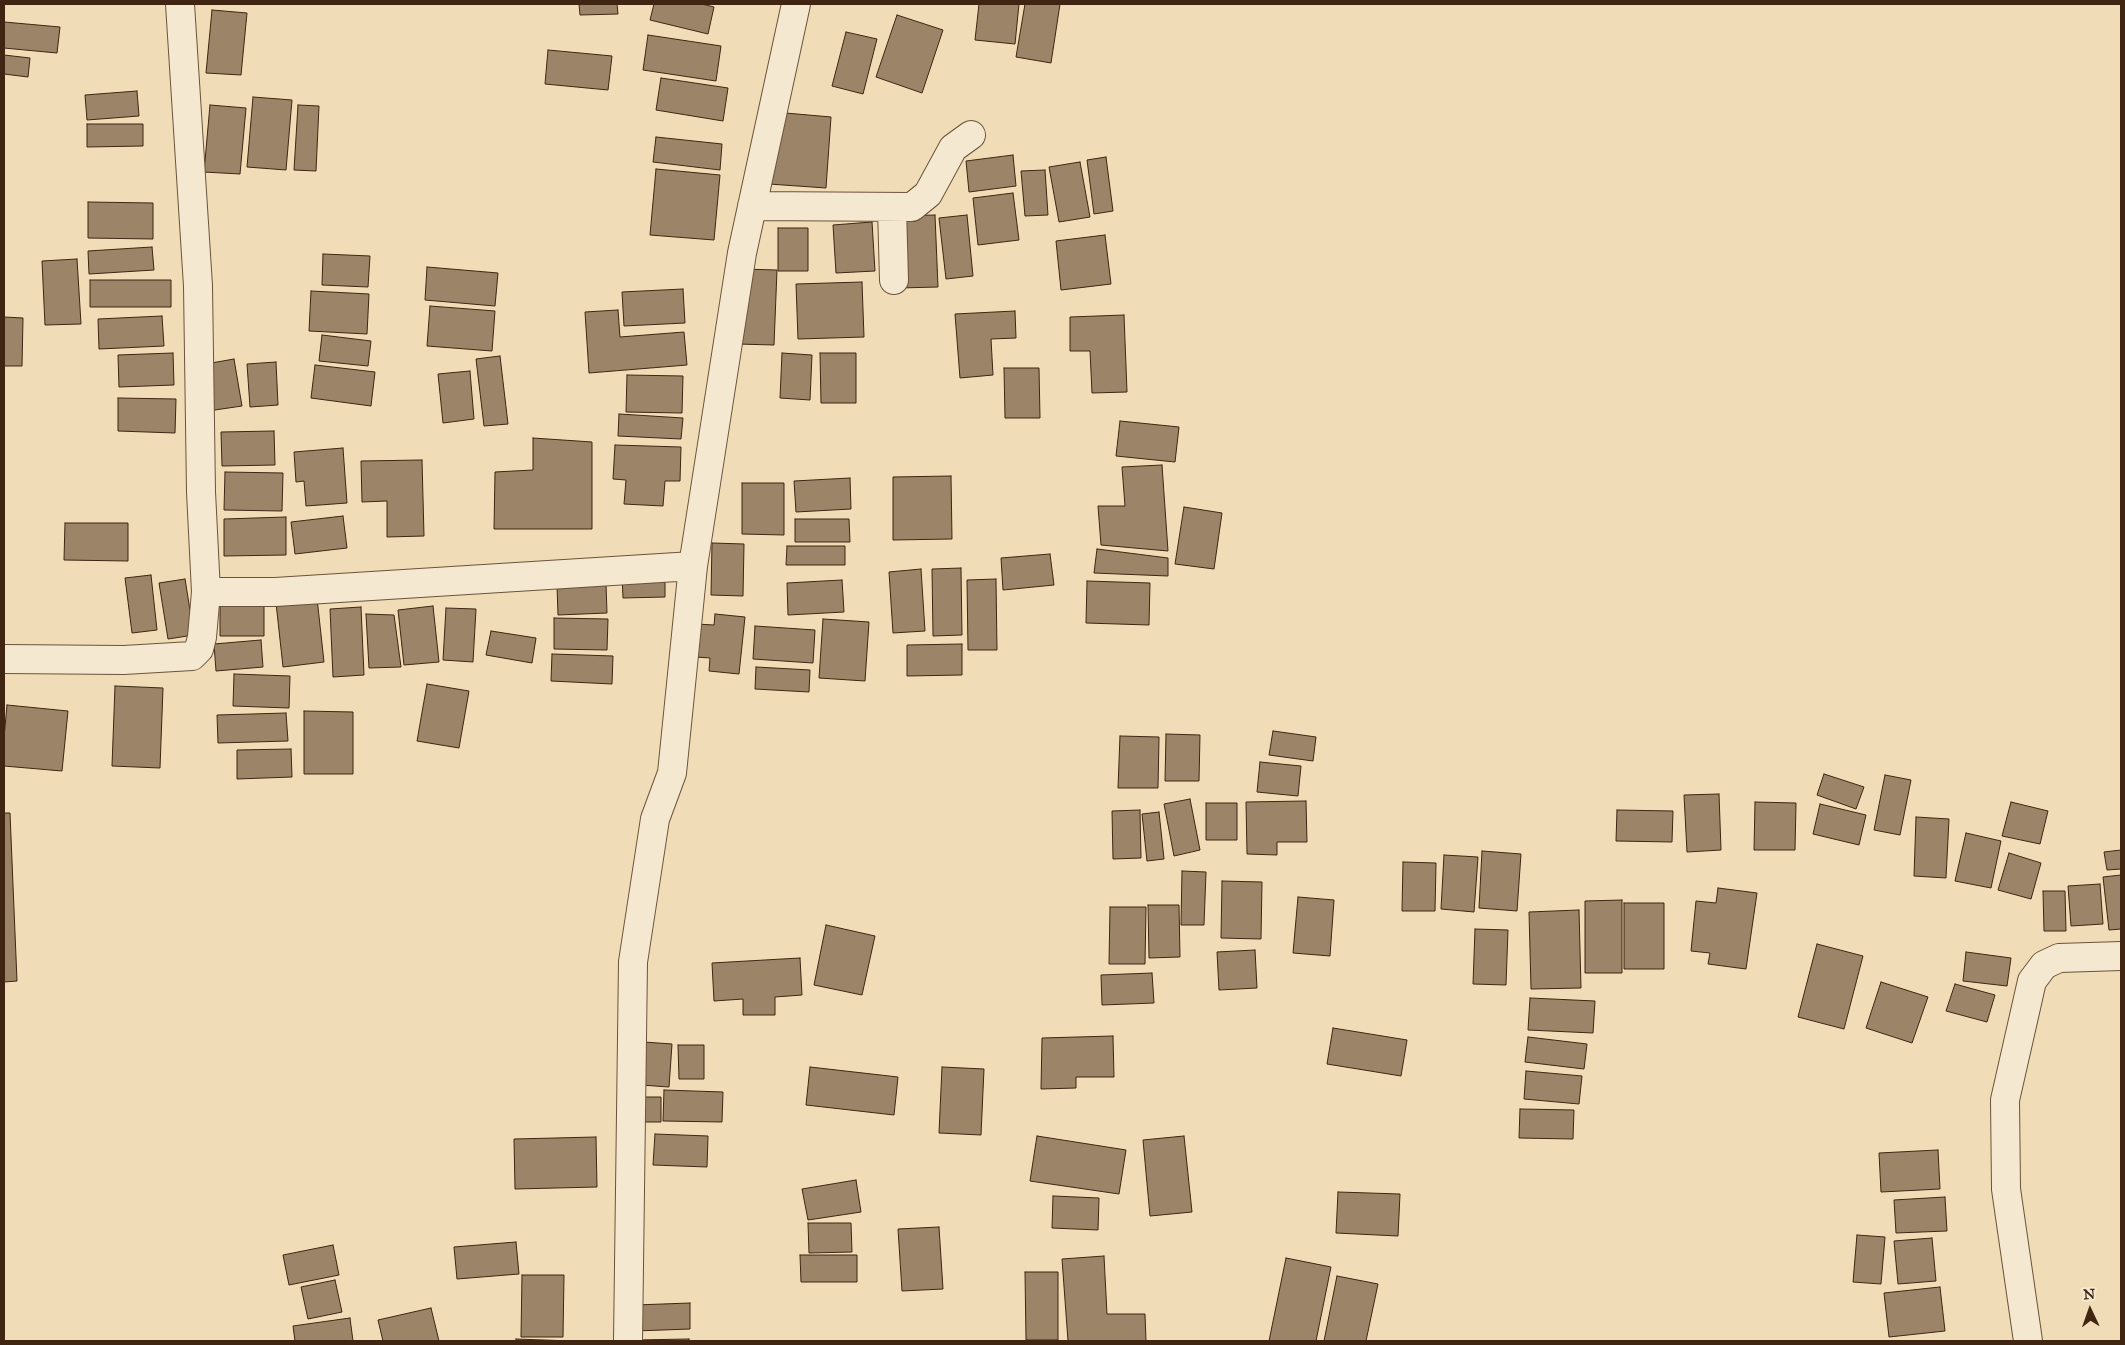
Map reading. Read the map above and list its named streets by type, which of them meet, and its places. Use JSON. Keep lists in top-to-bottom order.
{
  "north": "top"
}
